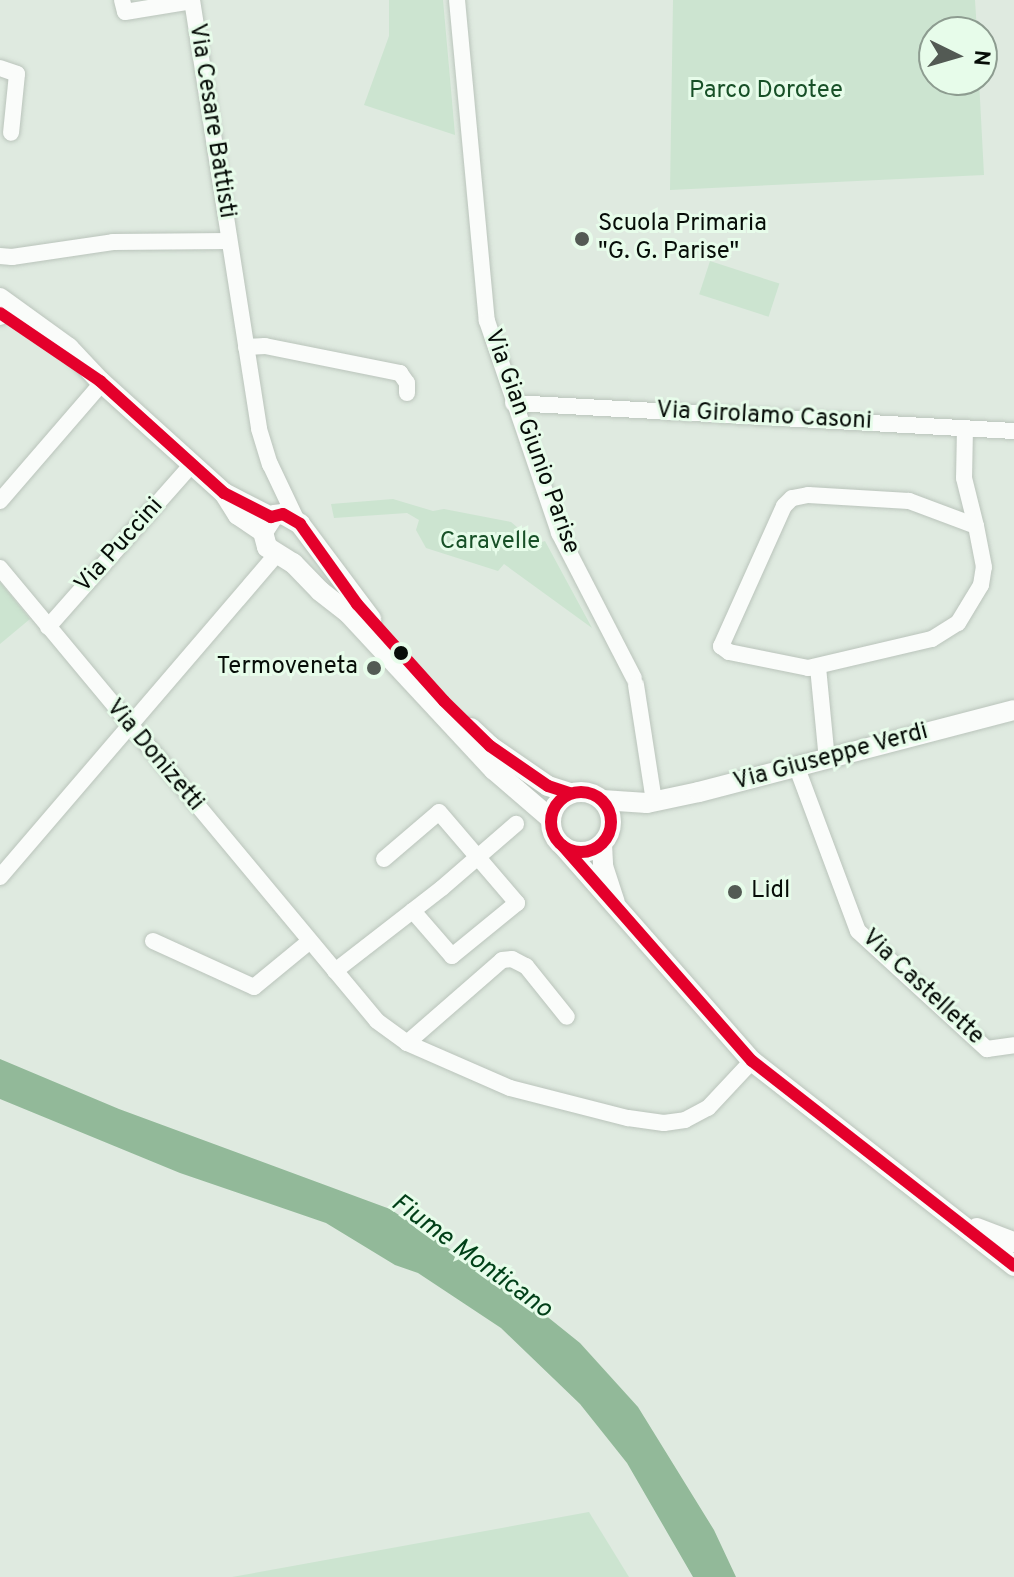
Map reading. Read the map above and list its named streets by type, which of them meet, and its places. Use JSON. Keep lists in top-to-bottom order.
{
  "streets": {
    "main road": ["Via Giuseppe Verdi"],
    "street": [
      "Via Cesare Battisti",
      "Via Girolamo Casoni",
      "Via Gian Giunio Parise",
      "Via Puccini",
      "Via Donizetti",
      "Via Castellette"
    ]
  },
  "crossings": [
    ["Via Girolamo Casoni", "Via Gian Giunio Parise"],
    ["Via Gian Giunio Parise", "Via Giuseppe Verdi"],
    ["Via Puccini", "Via Donizetti"],
    ["Via Giuseppe Verdi", "Via Castellette"]
  ],
  "water": ["Fiume Monticano"],
  "parks": ["Parco Dorotee", "Caravelle"],
  "places": ["Scuola Primaria \"G. G. Parise\"", "Termoveneta", "Lidl"],
  "north": "right"
}
